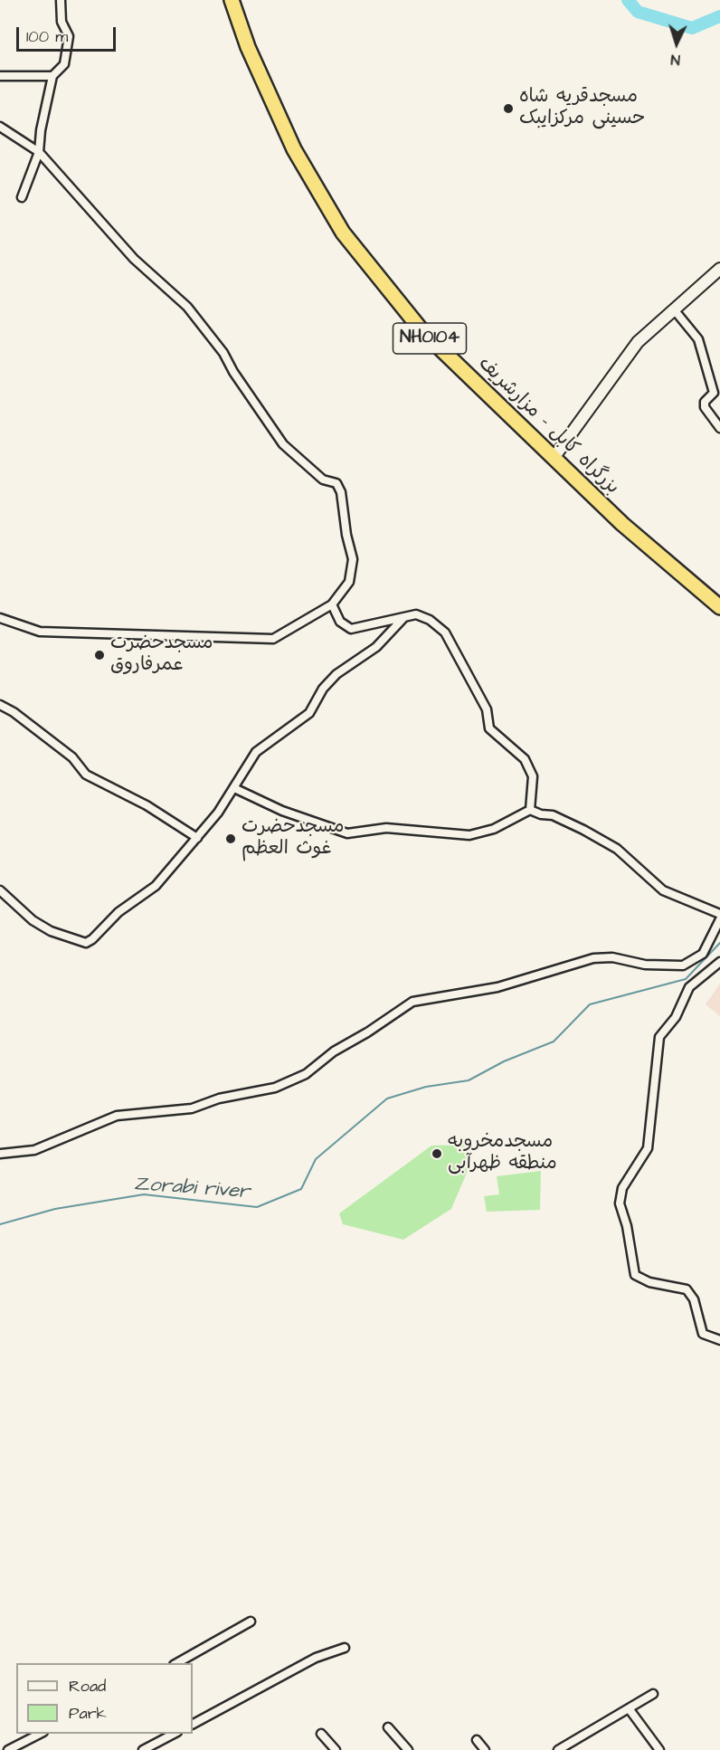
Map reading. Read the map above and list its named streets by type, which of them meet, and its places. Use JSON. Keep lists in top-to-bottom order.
{
  "streets": {
    "highway": ["NH0104", "بزرگراه کابل - مزارشریف"]
  },
  "water": ["Zorabi river"],
  "places": [
    "مسجدقریه شاه حسینی مرکزایبک",
    "مسجدحضرت عمرفاروق",
    "مسجدحضرت غوث العظم",
    "مسجدمخروبه منطقه ظهرآبی"
  ],
  "legend": ["Road", "Park"],
  "scale_bar": "100 m",
  "north": "bottom"
}
